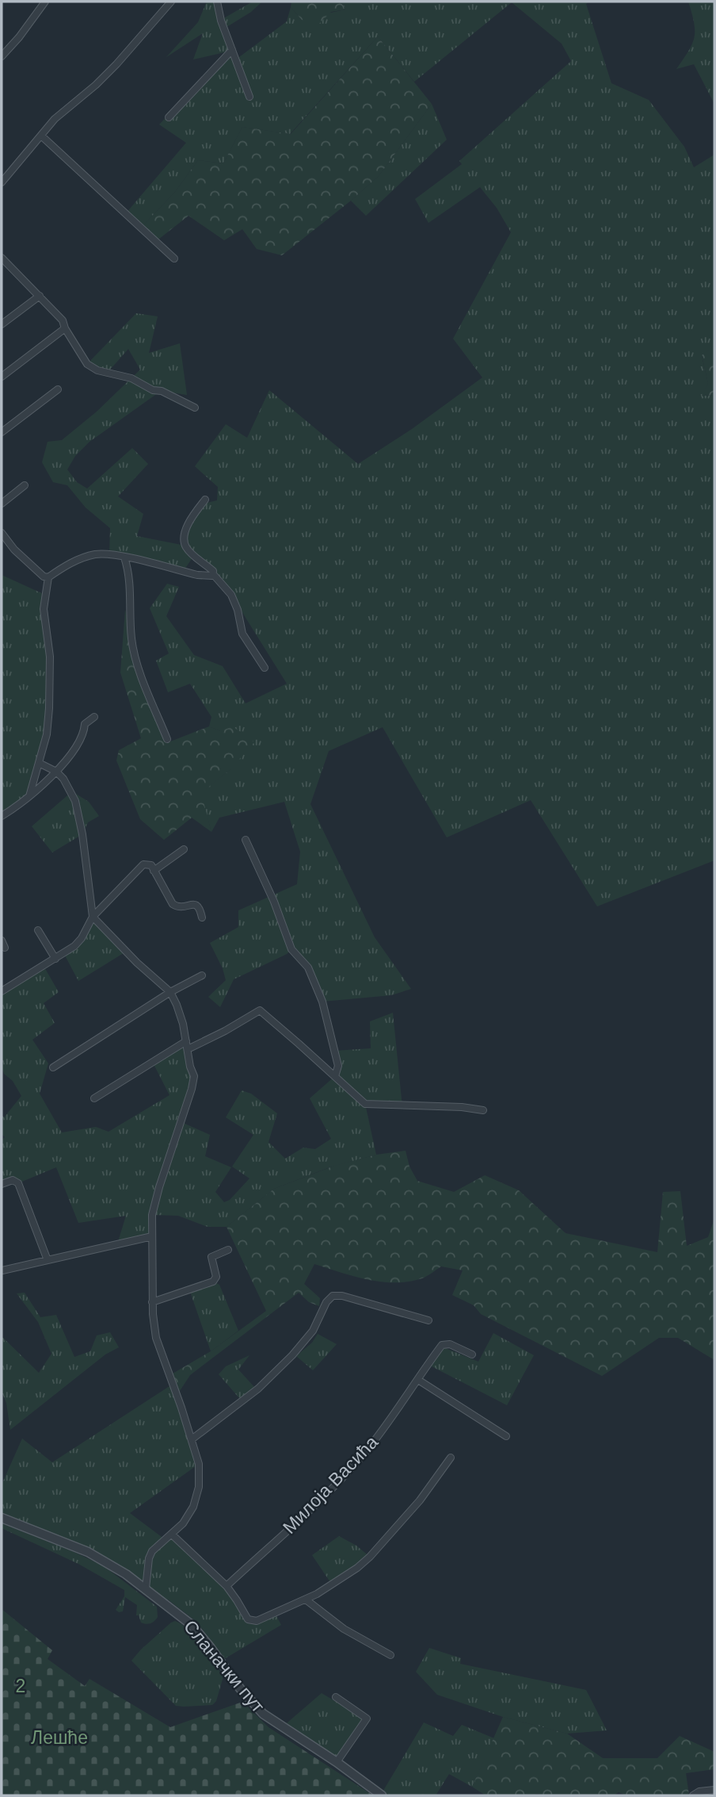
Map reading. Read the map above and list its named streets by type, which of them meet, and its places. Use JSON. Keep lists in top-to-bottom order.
{
  "streets": {
    "street": ["Милоја Васића", "Сланачки пут"]
  },
  "parks": ["2", "Лешће"]
}
